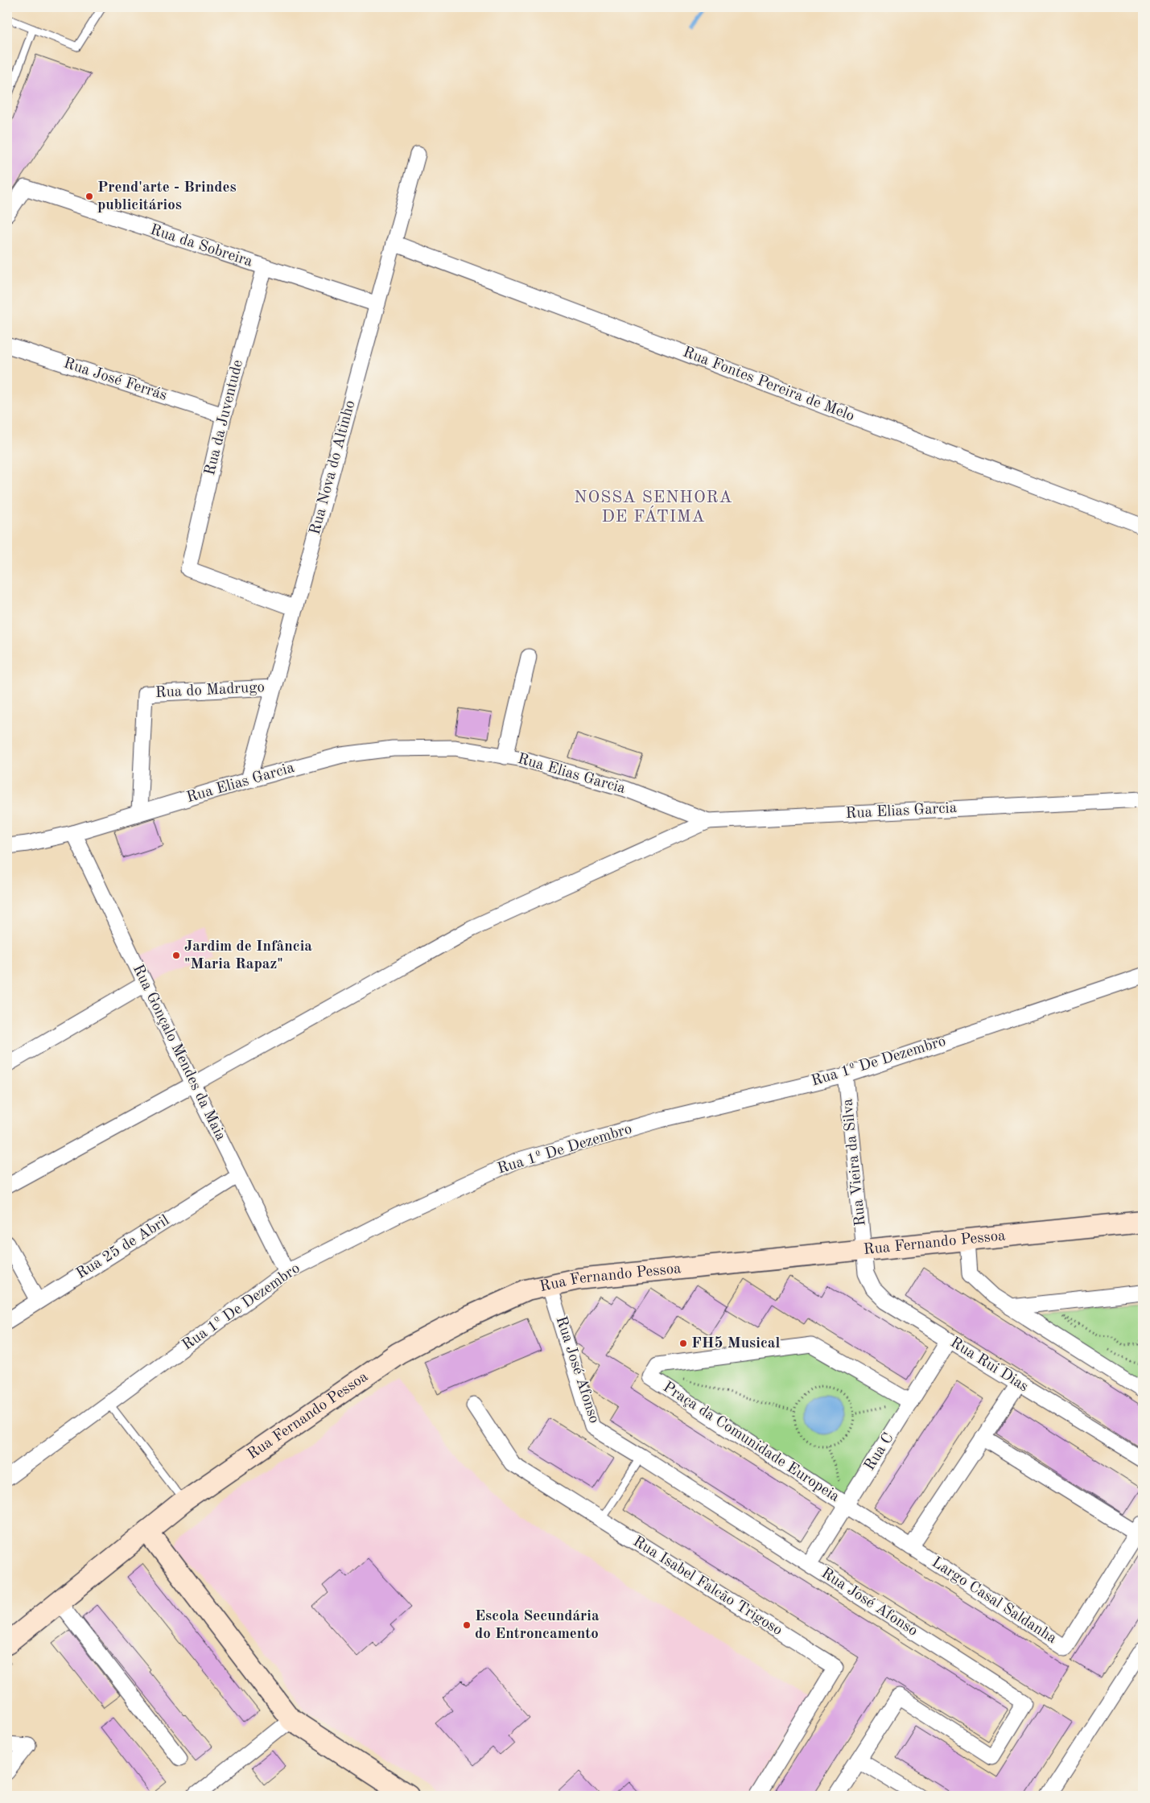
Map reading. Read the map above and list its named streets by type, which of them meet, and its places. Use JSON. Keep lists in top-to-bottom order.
{
  "streets": {
    "street": [
      "Rua da Sobreira",
      "Rua José Ferrás",
      "Rua Fontes Pereira de Melo",
      "Rua da Juventude",
      "Rua Nova do Altinho",
      "Rua do Madrugo",
      "Rua Elias Garcia",
      "Rua Gonçalo Mendes da Maia",
      "Rua 1º De Dezembro",
      "Rua Vieira da Silva",
      "Rua Fernando Pessoa",
      "Rua 25 de Abril",
      "Rua Rui Dias",
      "Rua José Afonso",
      "Praça da Comunidade Europeia",
      "Rua C",
      "Rua Isabel Falcão Trigoso",
      "Largo Casal Saldanha"
    ]
  },
  "crossings": [
    ["Rua da Sobreira", "Rua da Juventude"],
    ["Rua da Sobreira", "Rua Nova do Altinho"],
    ["Rua José Ferrás", "Rua da Juventude"],
    ["Rua Fontes Pereira de Melo", "Rua Nova do Altinho"],
    ["Rua da Juventude", "Rua Nova do Altinho"],
    ["Rua Nova do Altinho", "Rua do Madrugo"],
    ["Rua Nova do Altinho", "Rua Elias Garcia"],
    ["Rua do Madrugo", "Rua Elias Garcia"],
    ["Rua Elias Garcia", "Rua Gonçalo Mendes da Maia"],
    ["Rua Gonçalo Mendes da Maia", "Rua 1º De Dezembro"],
    ["Rua Gonçalo Mendes da Maia", "Rua 25 de Abril"],
    ["Rua 1º De Dezembro", "Rua Vieira da Silva"],
    ["Rua Vieira da Silva", "Rua Fernando Pessoa"],
    ["Rua Vieira da Silva", "Rua Rui Dias"],
    ["Rua Fernando Pessoa", "Rua Rui Dias"],
    ["Rua Fernando Pessoa", "Rua José Afonso"],
    ["Rua Rui Dias", "Rua C"],
    ["Rua José Afonso", "Rua C"],
    ["Praça da Comunidade Europeia", "Rua C"],
    ["Praça da Comunidade Europeia", "Largo Casal Saldanha"],
    ["Rua C", "Largo Casal Saldanha"]
  ],
  "districts": ["NOSSA SENHORA DE FÁTIMA"],
  "places": [
    "Prend'arte - Brindes publicitários",
    "Jardim de Infância \"Maria Rapaz\"",
    "FH5 Musical",
    "Escola Secundária do Entroncamento"
  ]
}
